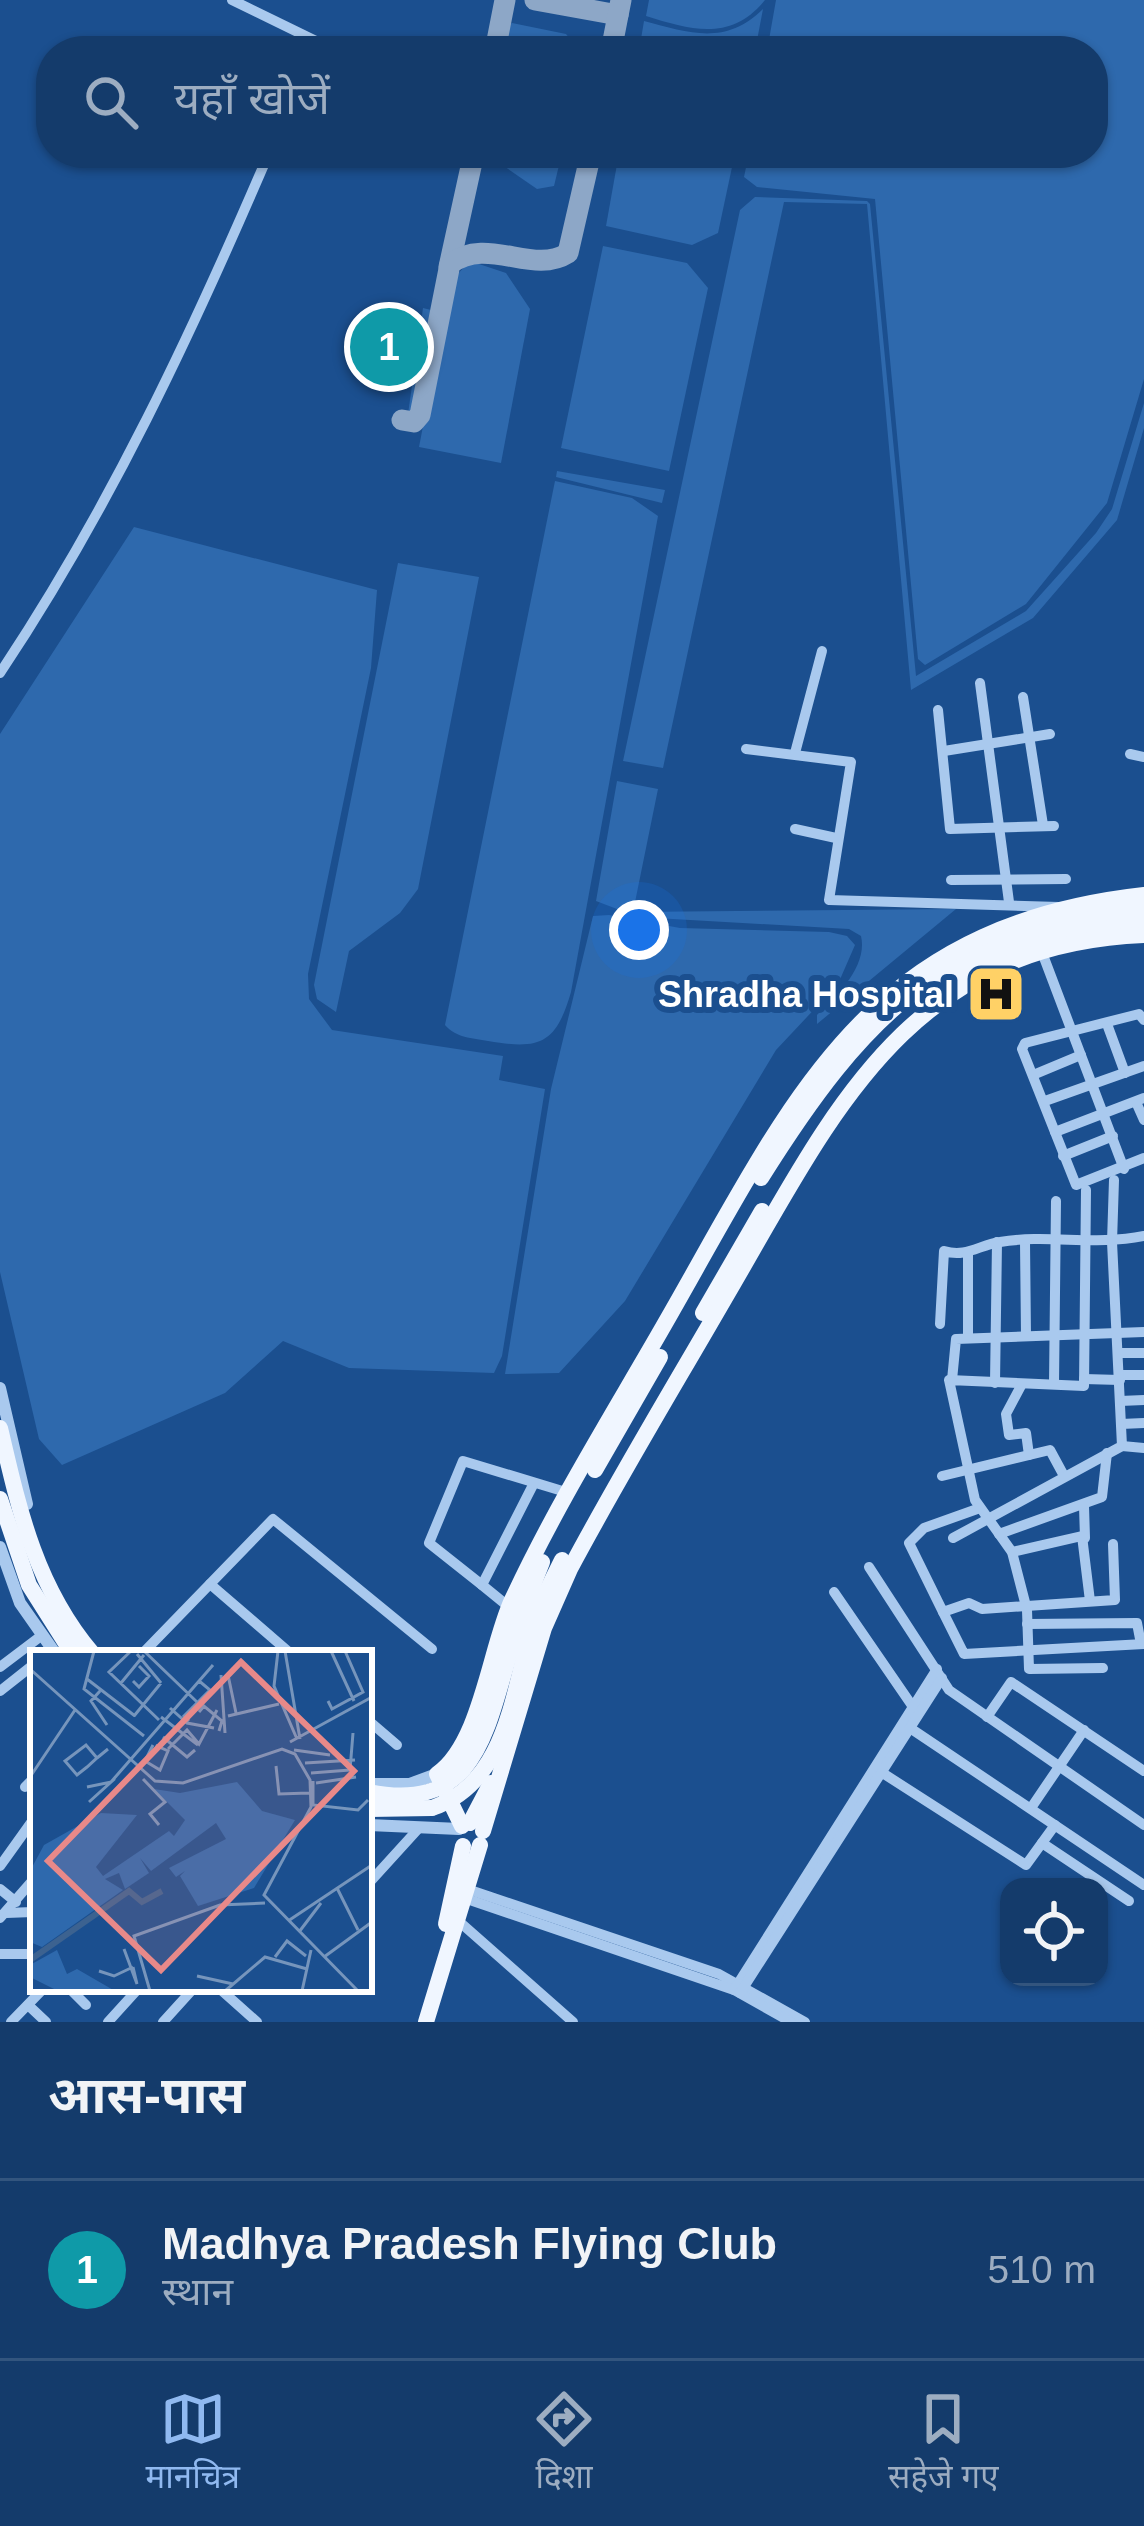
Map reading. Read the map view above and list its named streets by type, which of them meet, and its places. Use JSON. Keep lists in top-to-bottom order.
{
  "places": {
    "hospital": ["Shradha Hospital"]
  },
  "page": {
    "search": "यहाँ खोजें",
    "pins": "1",
    "heading": "आस-पास",
    "list": [
      {
        "mark": "1",
        "name": "Madhya Pradesh Flying Club",
        "note": "स्थान",
        "value": "510 m"
      }
    ],
    "nav": ["मानचित्र", "दिशा", "सहेजे गए"]
  }
}
